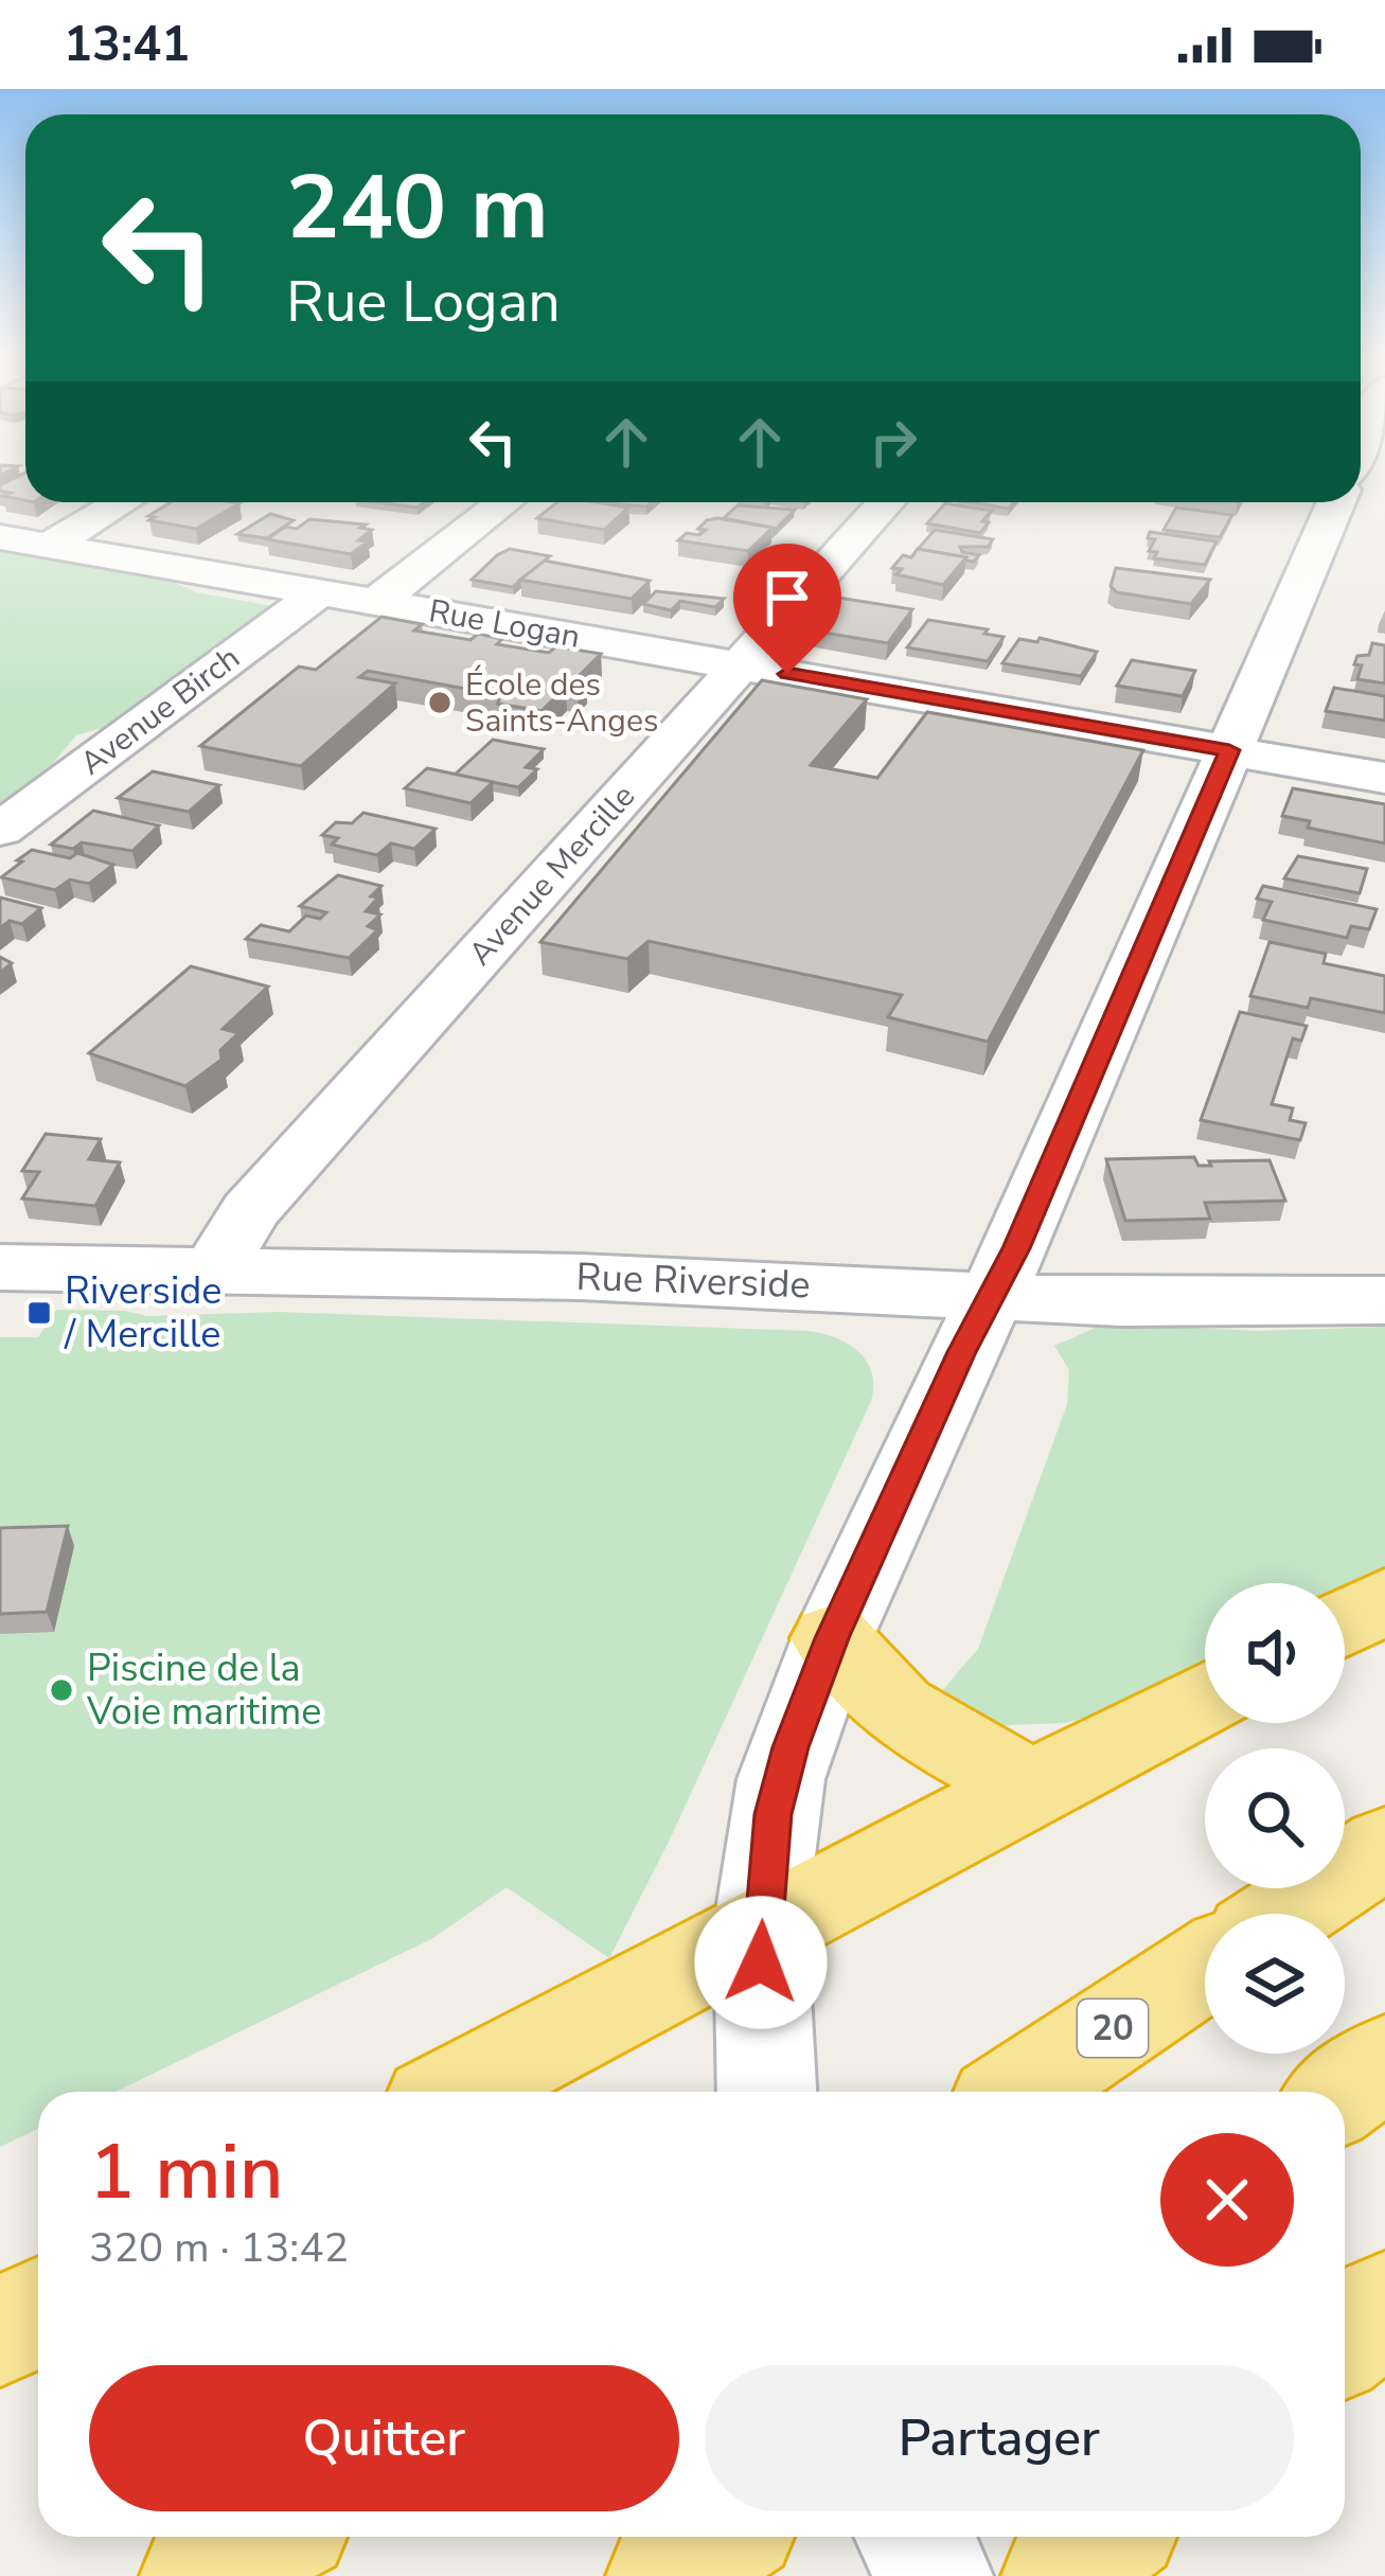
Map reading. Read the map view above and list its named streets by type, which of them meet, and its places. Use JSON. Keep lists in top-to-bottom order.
{
  "streets": {
    "highway": ["20"],
    "street": [
      "Rue Logan",
      "Avenue Birch",
      "Avenue Mercille",
      "Rue Riverside"
    ]
  },
  "crossings": [
    ["Rue Logan", "Avenue Birch"],
    ["Rue Logan", "Avenue Mercille"],
    ["Avenue Mercille", "Rue Riverside"]
  ],
  "places": {
    "other": ["École des Saints-Anges", "Piscine de la Voie maritime"],
    "transit": ["Riverside / Mercille"]
  },
  "page": {
    "status": "13:41",
    "turn": ["240 m", "Rue Logan"],
    "heading": ["1 min", "320 m · 13:42"],
    "buttons": ["Quitter", "Partager"]
  }
}
